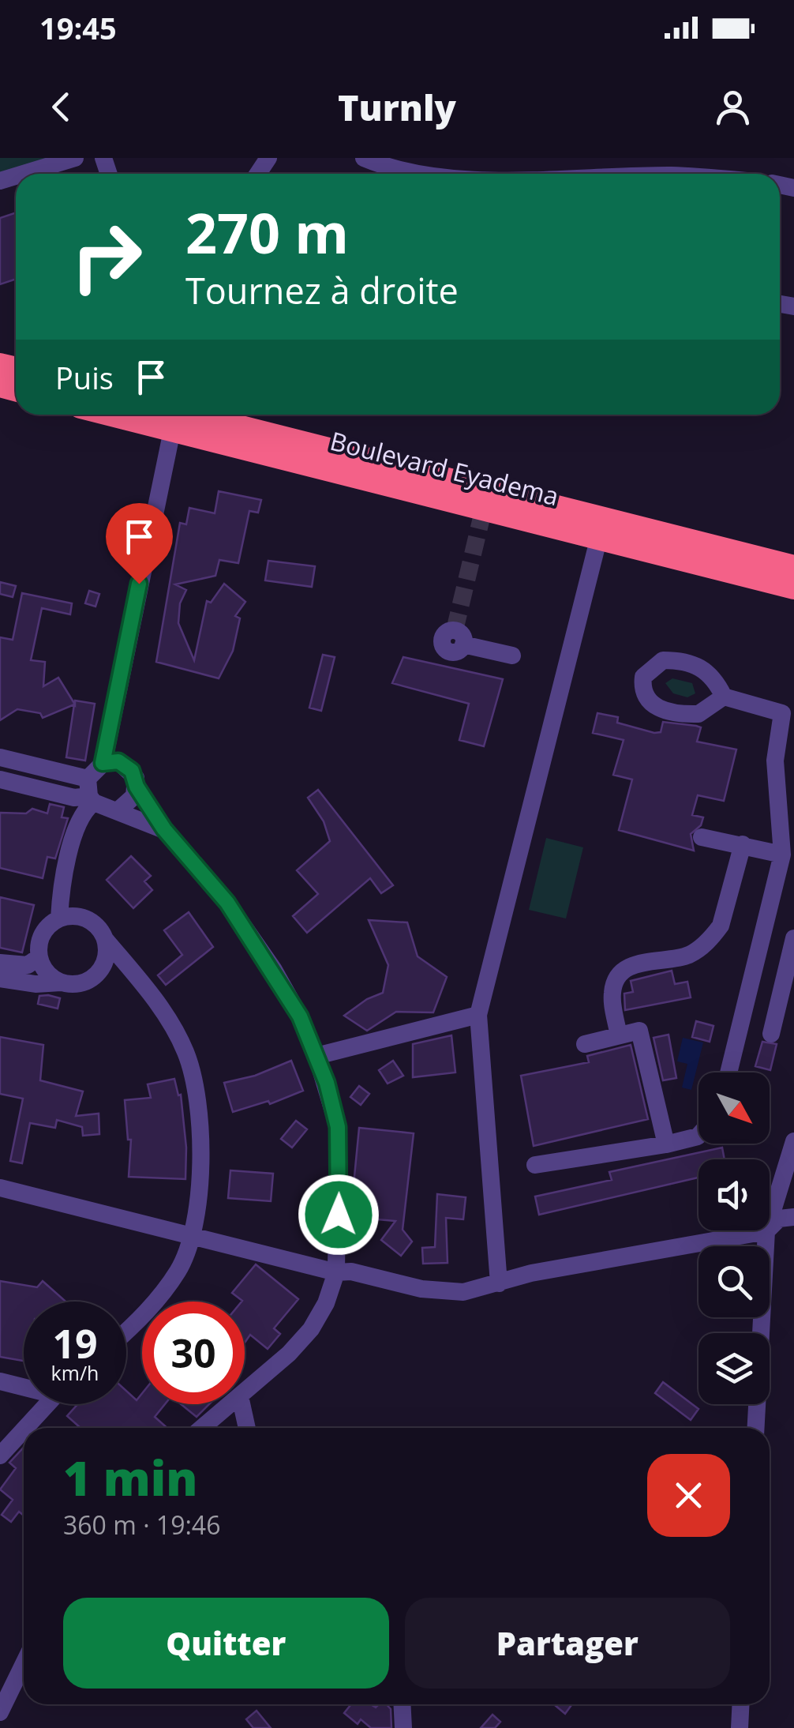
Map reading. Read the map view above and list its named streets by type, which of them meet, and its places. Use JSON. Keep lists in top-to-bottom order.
{
  "streets": {
    "highway": ["Boulevard Eyadema"]
  },
  "north": "bottom right",
  "page": {
    "status": "19:45",
    "header": "Turnly",
    "turn": ["270 m", "Tournez à droite"],
    "then": "Puis",
    "speed": "19 km/h",
    "limit": "30",
    "heading": ["1 min", "360 m · 19:46"],
    "buttons": ["Quitter", "Partager"]
  }
}
